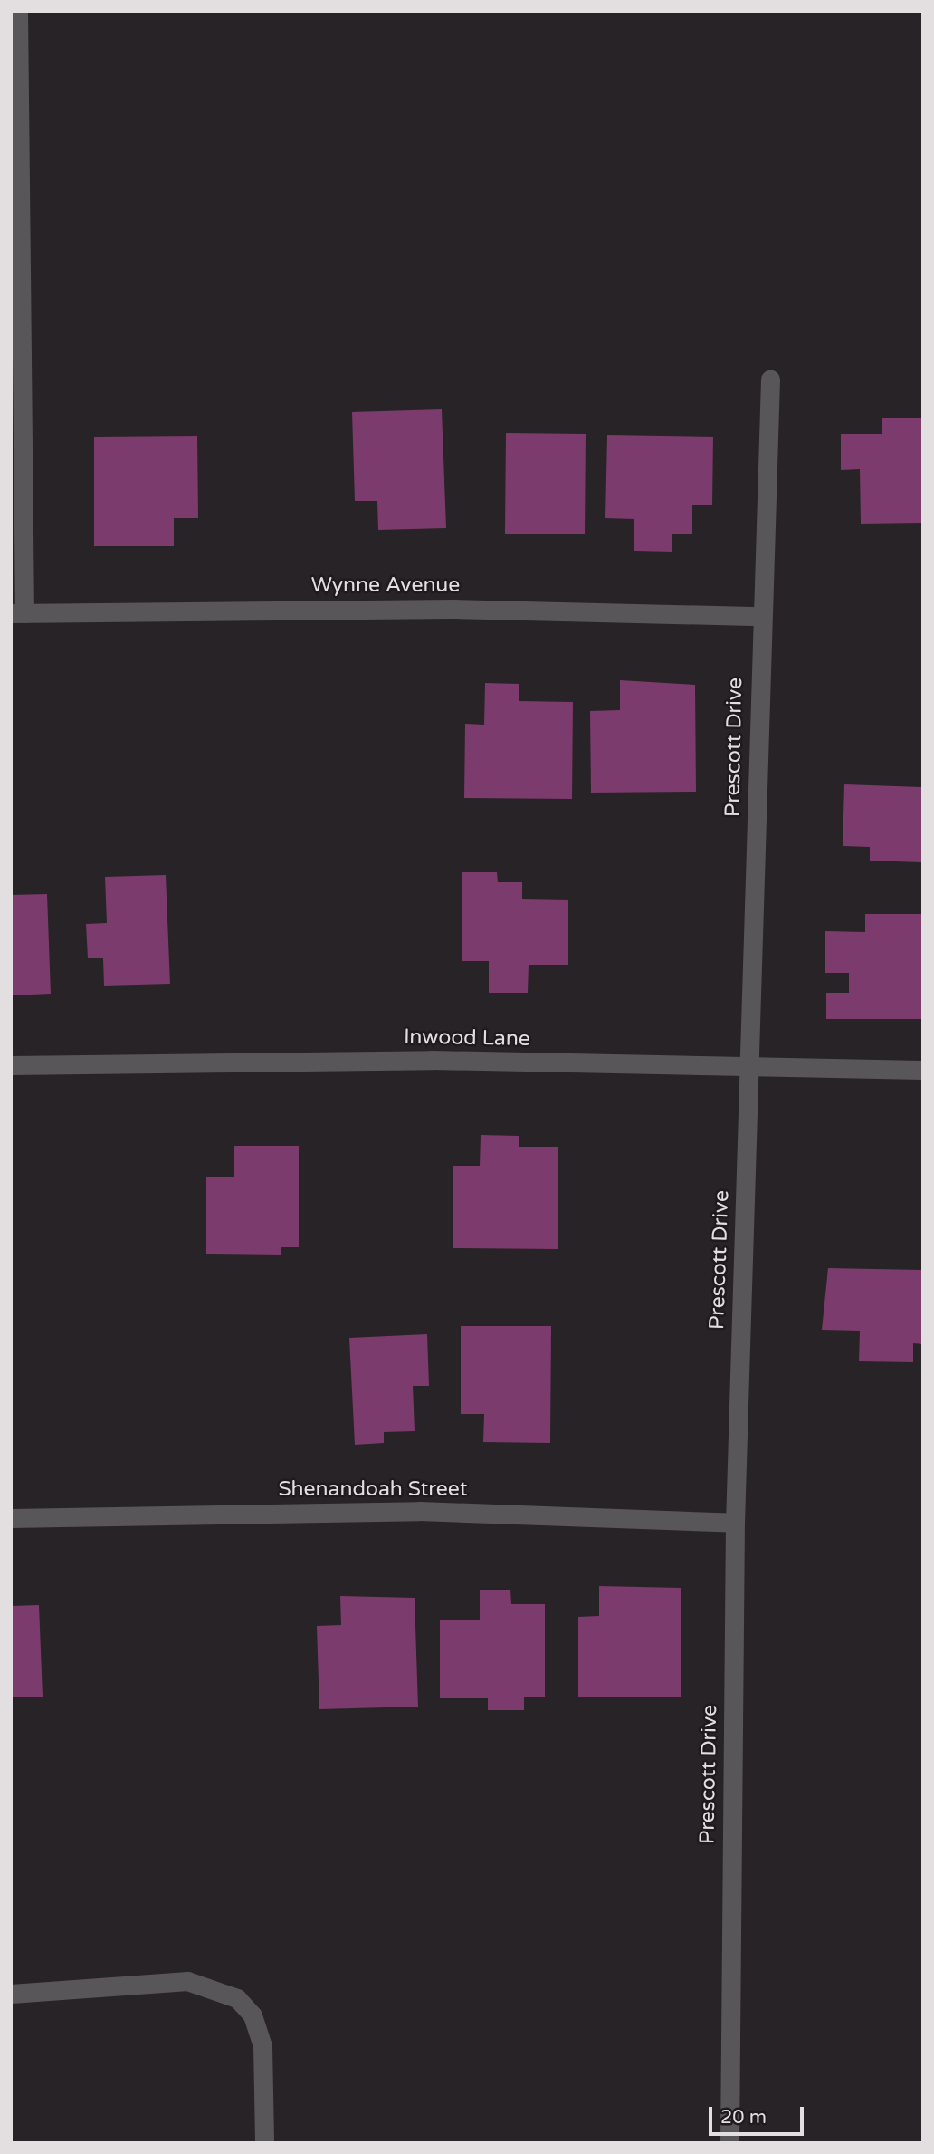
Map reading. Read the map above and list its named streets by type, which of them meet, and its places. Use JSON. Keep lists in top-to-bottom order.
{
  "streets": {
    "street": [
      "Wynne Avenue",
      "Prescott Drive",
      "Inwood Lane",
      "Shenandoah Street"
    ]
  },
  "crossings": [
    ["Wynne Avenue", "Prescott Drive"],
    ["Prescott Drive", "Inwood Lane"],
    ["Prescott Drive", "Shenandoah Street"]
  ],
  "scale_bar": "20 m"
}
